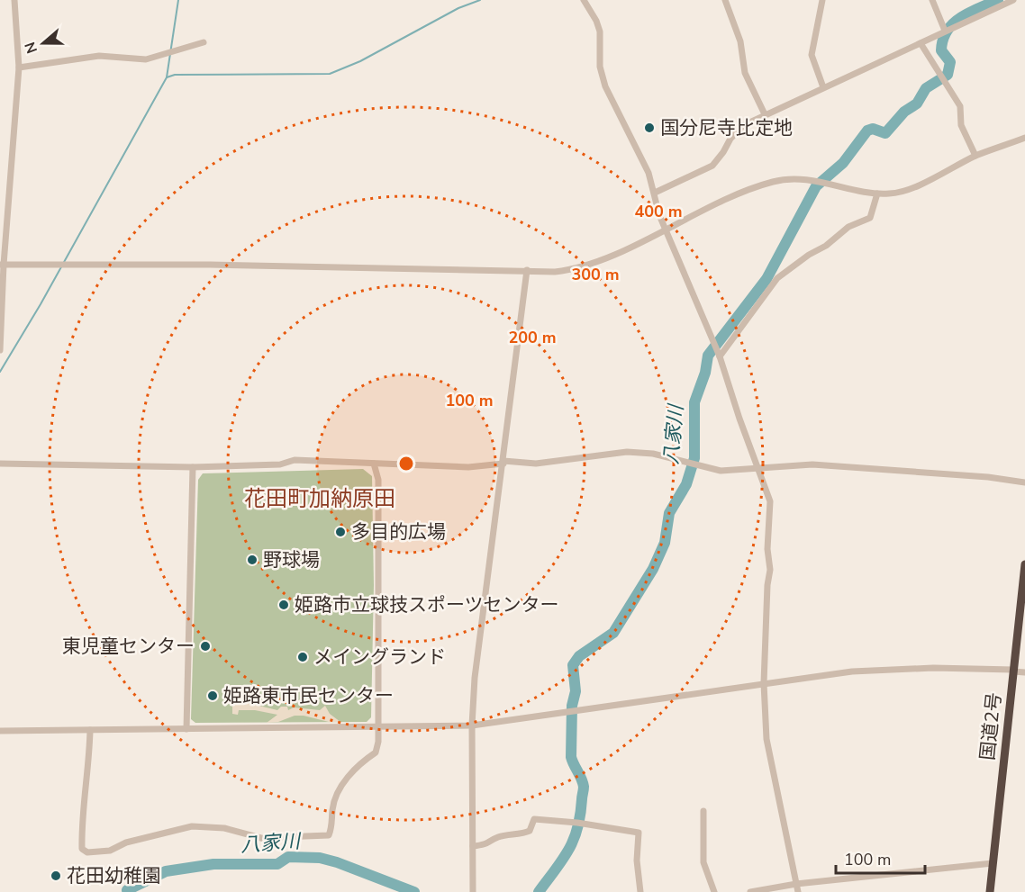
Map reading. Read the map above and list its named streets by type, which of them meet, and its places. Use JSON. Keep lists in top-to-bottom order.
{
  "streets": {
    "highway": ["国道2号"]
  },
  "districts": ["花田町加納原田"],
  "water": ["八家川"],
  "places": [
    "国分尼寺比定地",
    "多目的広場",
    "野球場",
    "姫路市立球技スポーツセンター",
    "東児童センター",
    "メイングランド",
    "姫路東市民センター",
    "花田幼稚園"
  ],
  "scale_bar": "100 m",
  "north": "left",
  "rings": [
    "400 m",
    "300 m",
    "200 m",
    "100 m"
  ]
}
